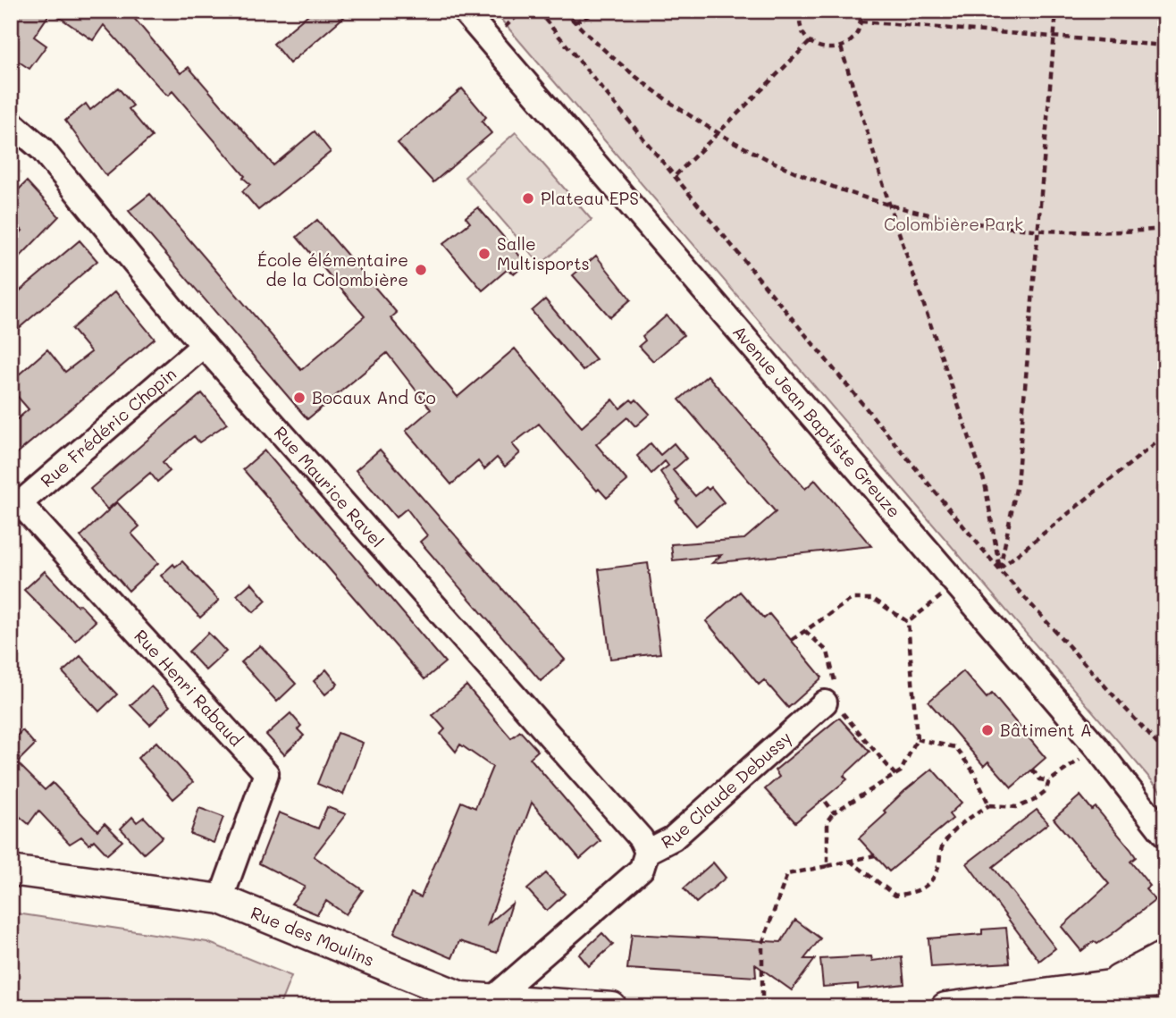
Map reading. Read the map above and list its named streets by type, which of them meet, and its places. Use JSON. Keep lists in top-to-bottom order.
{
  "streets": {
    "street": [
      "Avenue Jean Baptiste Greuze",
      "Rue Frédéric Chopin",
      "Rue Maurice Ravel",
      "Rue Henri Rabaud",
      "Rue Claude Debussy",
      "Rue des Moulins"
    ]
  },
  "crossings": [
    ["Rue Frédéric Chopin", "Rue Maurice Ravel"],
    ["Rue Frédéric Chopin", "Rue Henri Rabaud"],
    ["Rue Maurice Ravel", "Rue Claude Debussy"],
    ["Rue Henri Rabaud", "Rue des Moulins"],
    ["Rue Claude Debussy", "Rue des Moulins"]
  ],
  "parks": ["Colombière Park"],
  "places": [
    "Plateau EPS",
    "Salle Multisports",
    "École élémentaire de la Colombière",
    "Bocaux And Co",
    "Bâtiment A"
  ]
}
